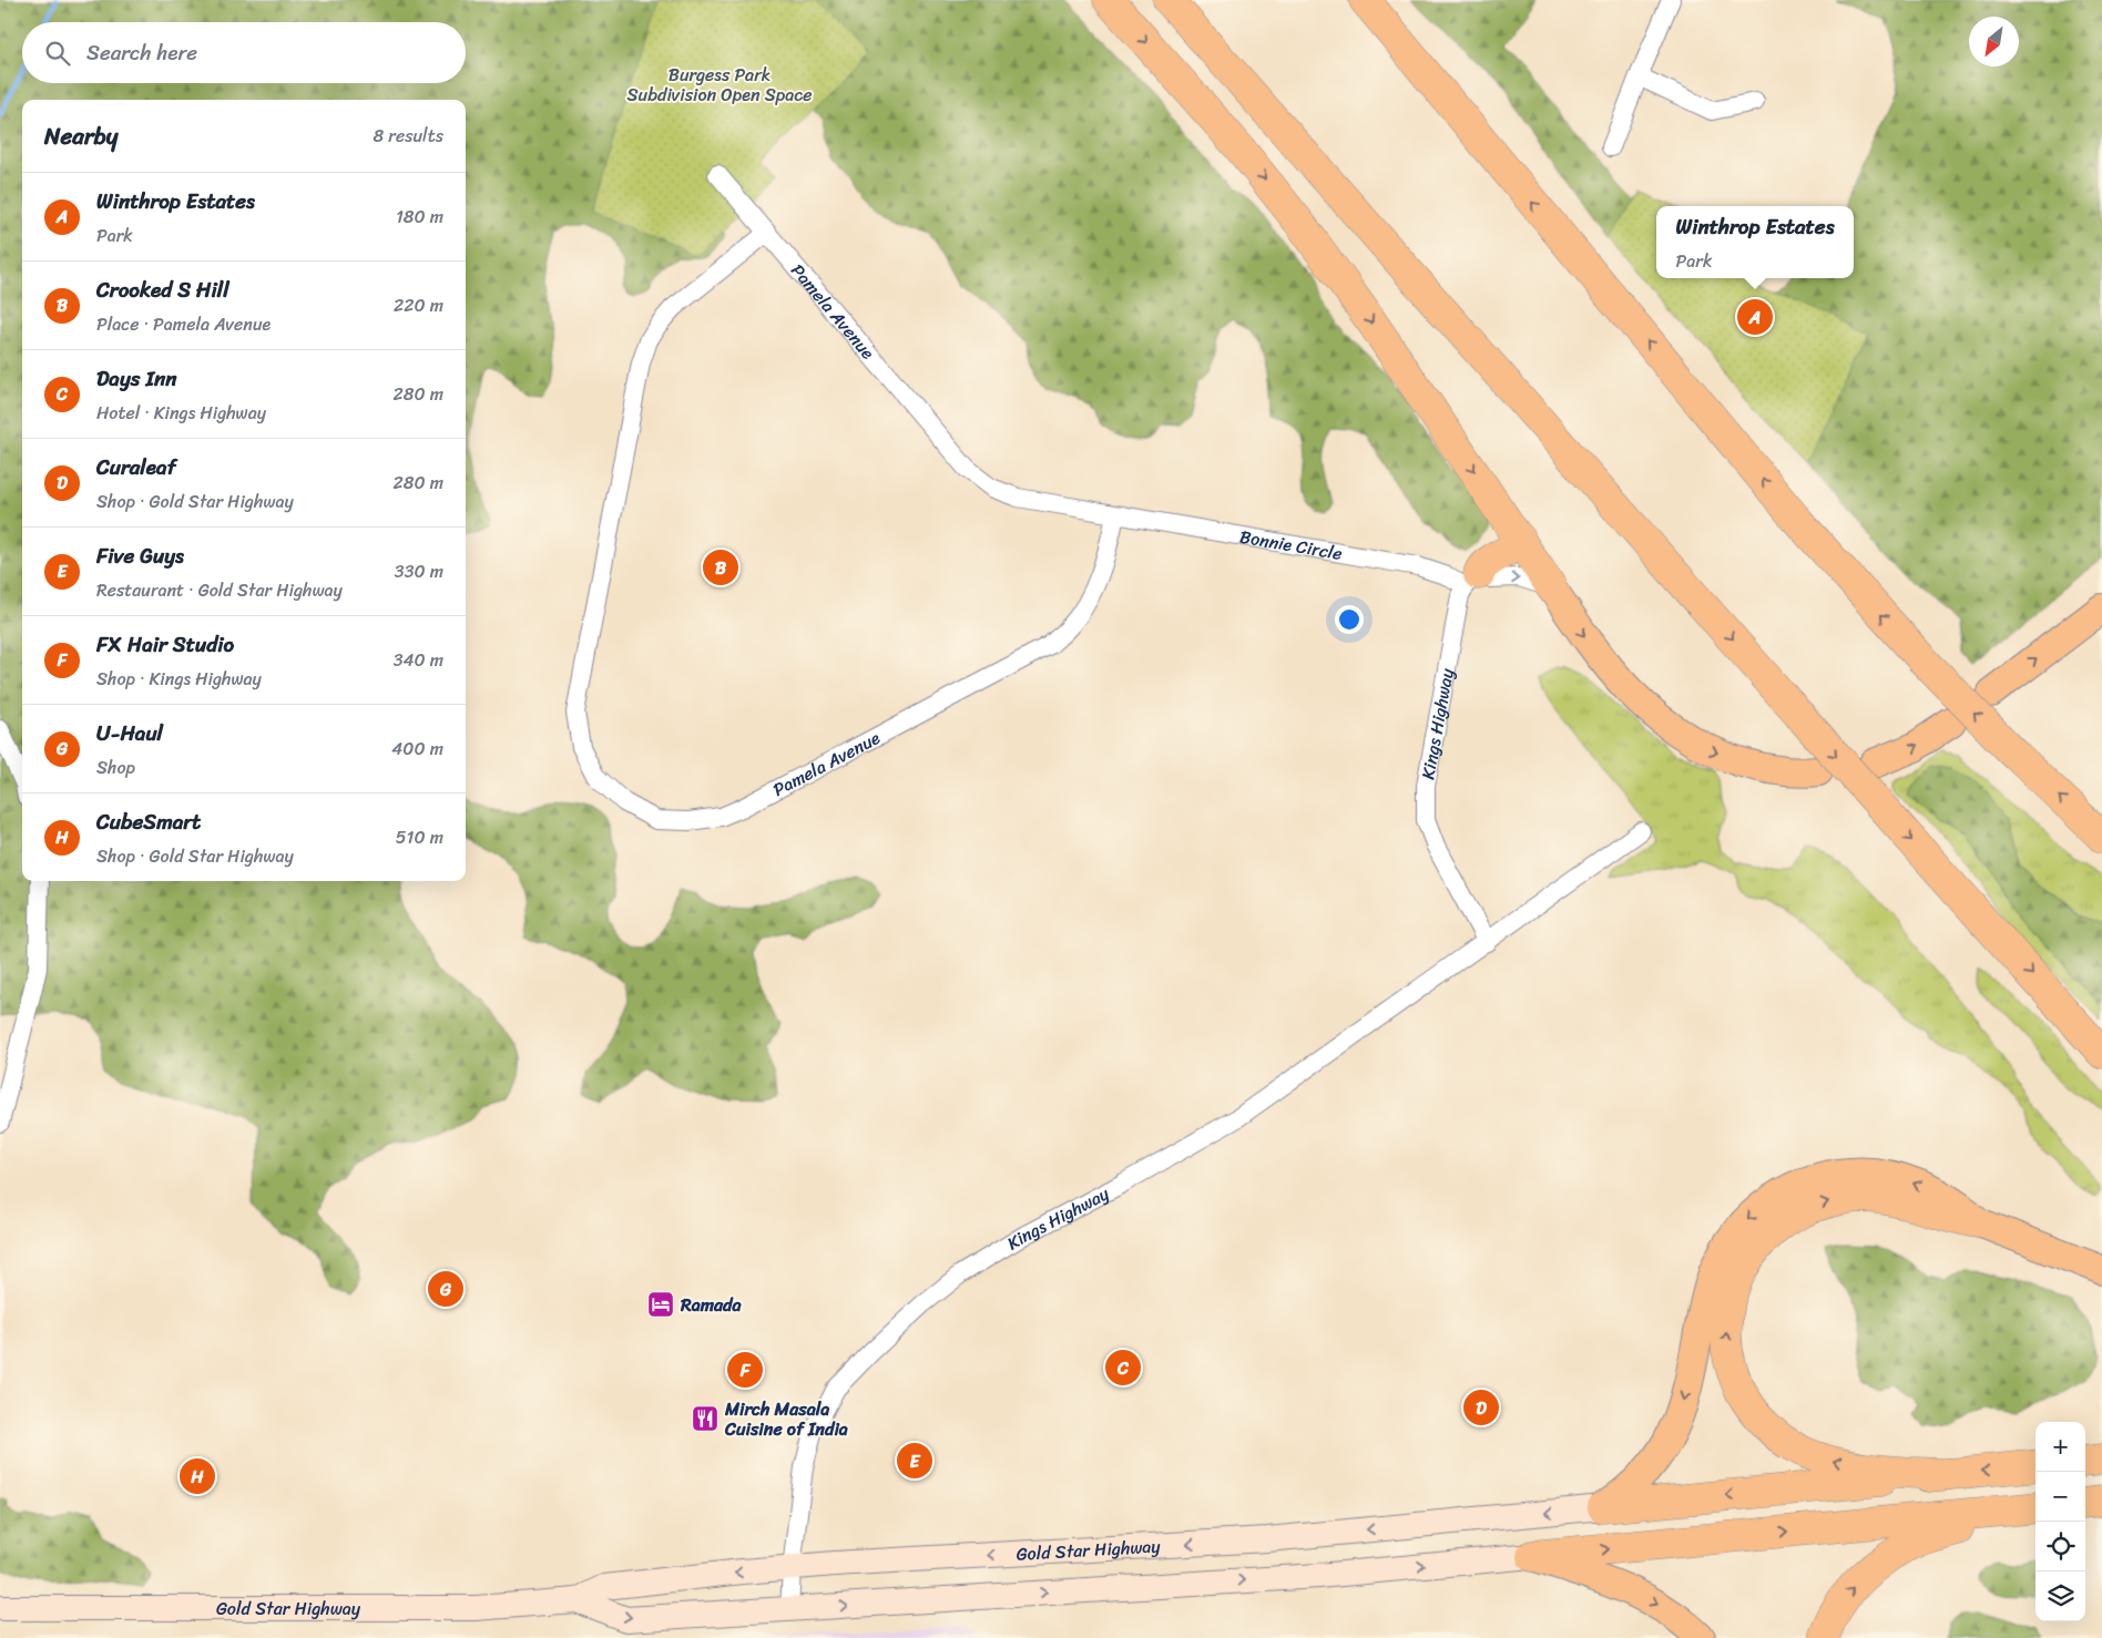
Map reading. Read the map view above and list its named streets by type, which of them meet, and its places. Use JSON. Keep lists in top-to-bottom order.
{
  "streets": {
    "main road": ["Gold Star Highway"],
    "street": ["Pamela Avenue", "Bonnie Circle", "Kings Highway"]
  },
  "crossings": [
    ["Pamela Avenue", "Bonnie Circle"],
    ["Bonnie Circle", "Kings Highway"],
    ["Kings Highway", "Gold Star Highway"]
  ],
  "parks": ["Burgess Park Subdivision Open Space"],
  "places": {
    "hotel": ["Ramada"],
    "restaurant": ["Mirch Masala Cuisine of India"]
  },
  "north": "bottom left",
  "page": {
    "search": "Search here",
    "heading": ["Nearby", "8 results"],
    "list": [
      {
        "mark": "A",
        "name": "Winthrop Estates",
        "note": "Park",
        "value": "180 m"
      },
      {
        "mark": "B",
        "name": "Crooked S Hill",
        "note": "Place · Pamela Avenue",
        "value": "220 m"
      },
      {
        "mark": "C",
        "name": "Days Inn",
        "note": "Hotel · Kings Highway",
        "value": "280 m"
      },
      {
        "mark": "D",
        "name": "Curaleaf",
        "note": "Shop · Gold Star Highway",
        "value": "280 m"
      },
      {
        "mark": "E",
        "name": "Five Guys",
        "note": "Restaurant · Gold Star Highway",
        "value": "330 m"
      },
      {
        "mark": "F",
        "name": "FX Hair Studio",
        "note": "Shop · Kings Highway",
        "value": "340 m"
      },
      {
        "mark": "G",
        "name": "U-Haul",
        "note": "Shop",
        "value": "400 m"
      },
      {
        "mark": "H",
        "name": "CubeSmart",
        "note": "Shop · Gold Star Highway",
        "value": "510 m"
      }
    ],
    "popup": ["Winthrop Estates", "Park"],
    "pins": [
      "A",
      "B",
      "G",
      "C",
      "F",
      "D",
      "E",
      "H"
    ],
    "map_buttons": ["+", "−"]
  }
}
